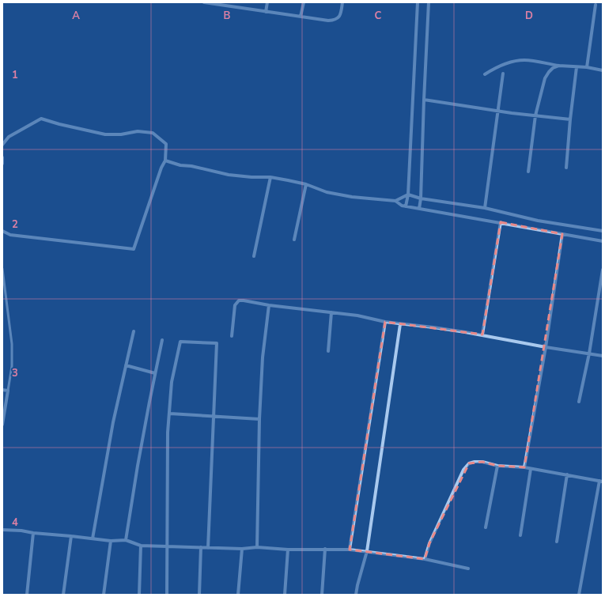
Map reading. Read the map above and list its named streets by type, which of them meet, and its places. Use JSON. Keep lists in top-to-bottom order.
{
  "grid": {
    "columns": [
      "A",
      "B",
      "C",
      "D"
    ],
    "rows": [
      "1",
      "2",
      "3",
      "4"
    ]
  }
}
